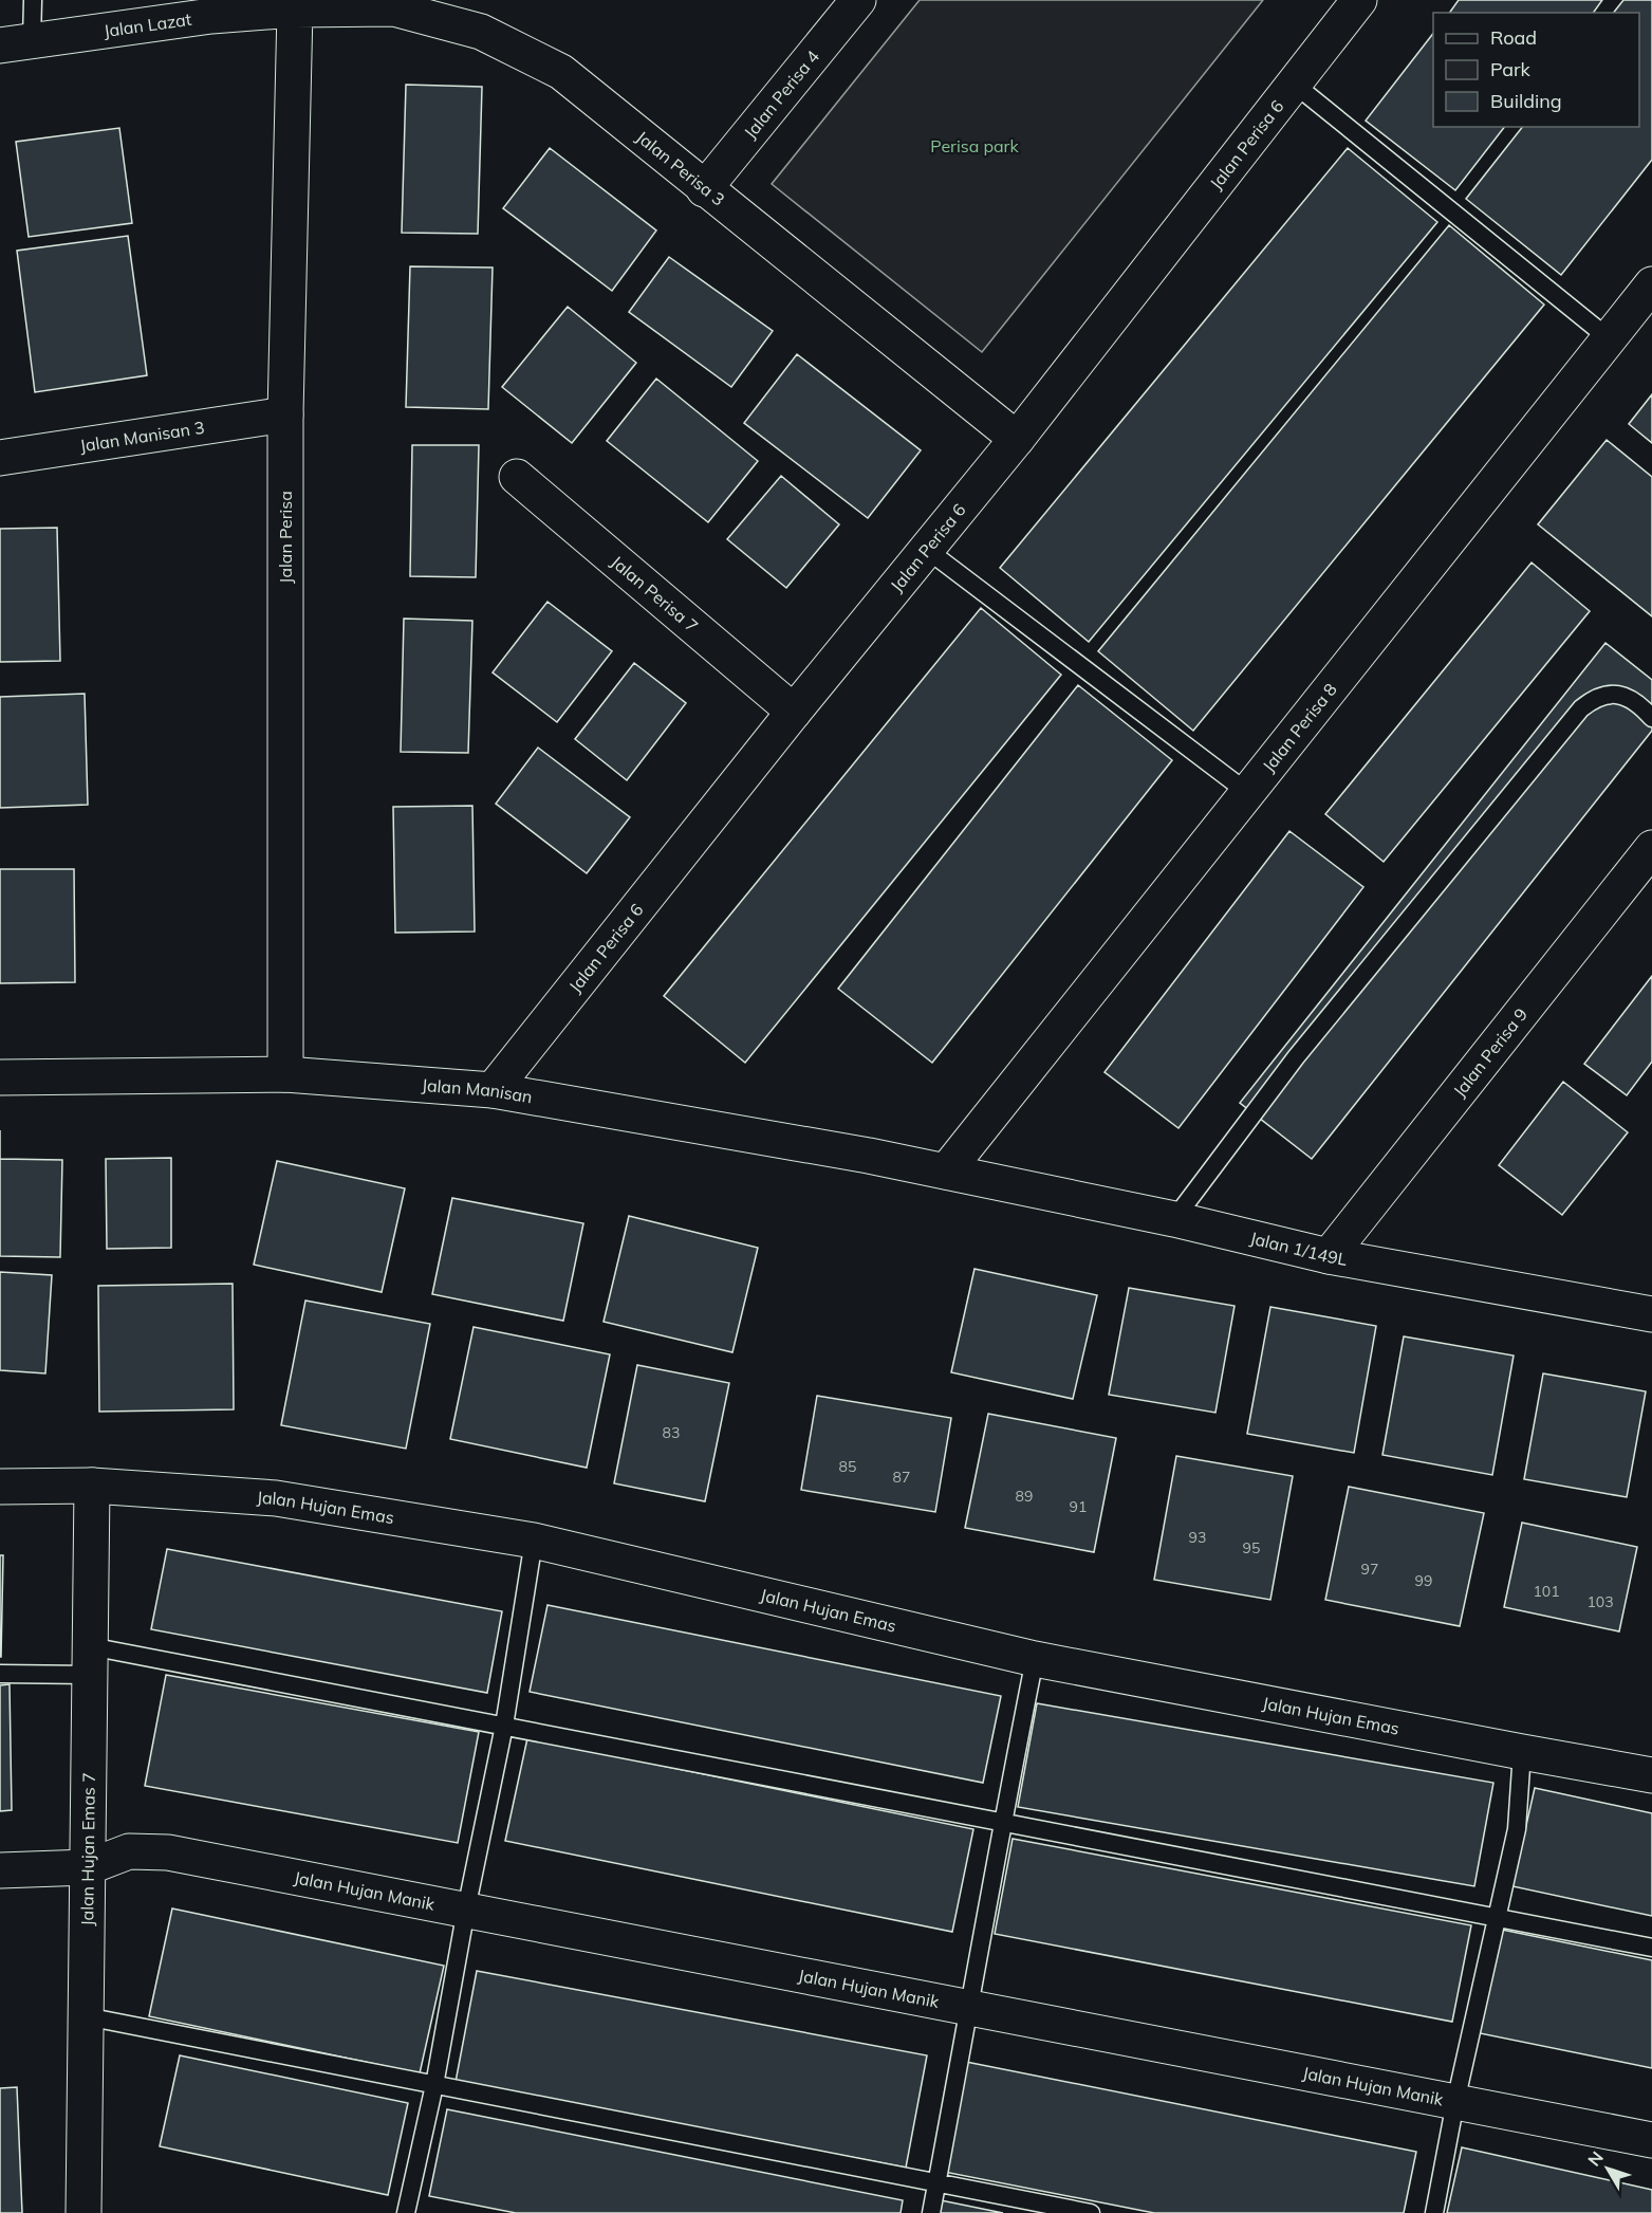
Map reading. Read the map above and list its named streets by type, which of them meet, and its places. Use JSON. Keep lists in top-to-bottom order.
{
  "streets": {
    "street": [
      "Jalan Lazat",
      "Jalan Perisa 4",
      "Jalan Perisa 6",
      "Jalan Perisa 3",
      "Jalan Manisan 3",
      "Jalan Perisa",
      "Jalan Perisa 7",
      "Jalan Perisa 8",
      "Jalan Perisa 9",
      "Jalan Manisan",
      "Jalan 1/149L",
      "Jalan Hujan Emas",
      "Jalan Hujan Emas 7",
      "Jalan Hujan Manik"
    ]
  },
  "crossings": [
    ["Jalan Lazat", "Jalan Perisa 3"],
    ["Jalan Lazat", "Jalan Perisa"],
    ["Jalan Perisa 4", "Jalan Perisa 3"],
    ["Jalan Perisa 6", "Jalan Perisa 3"],
    ["Jalan Perisa 6", "Jalan Perisa 7"],
    ["Jalan Perisa 6", "Jalan Manisan"],
    ["Jalan Perisa 3", "Jalan Perisa"],
    ["Jalan Manisan 3", "Jalan Perisa"],
    ["Jalan Perisa", "Jalan Manisan"],
    ["Jalan Perisa 8", "Jalan Manisan"],
    ["Jalan Perisa 8", "Jalan 1/149L"],
    ["Jalan Perisa 9", "Jalan 1/149L"],
    ["Jalan Manisan", "Jalan 1/149L"],
    ["Jalan Hujan Emas", "Jalan Hujan Emas 7"],
    ["Jalan Hujan Emas 7", "Jalan Hujan Manik"]
  ],
  "parks": ["Perisa park"],
  "house_numbers": [
    "83",
    "85",
    "87",
    "89",
    "91",
    "93",
    "95",
    "97",
    "99",
    "101",
    "103"
  ],
  "legend": ["Road", "Park", "Building"],
  "north": "top left"
}
